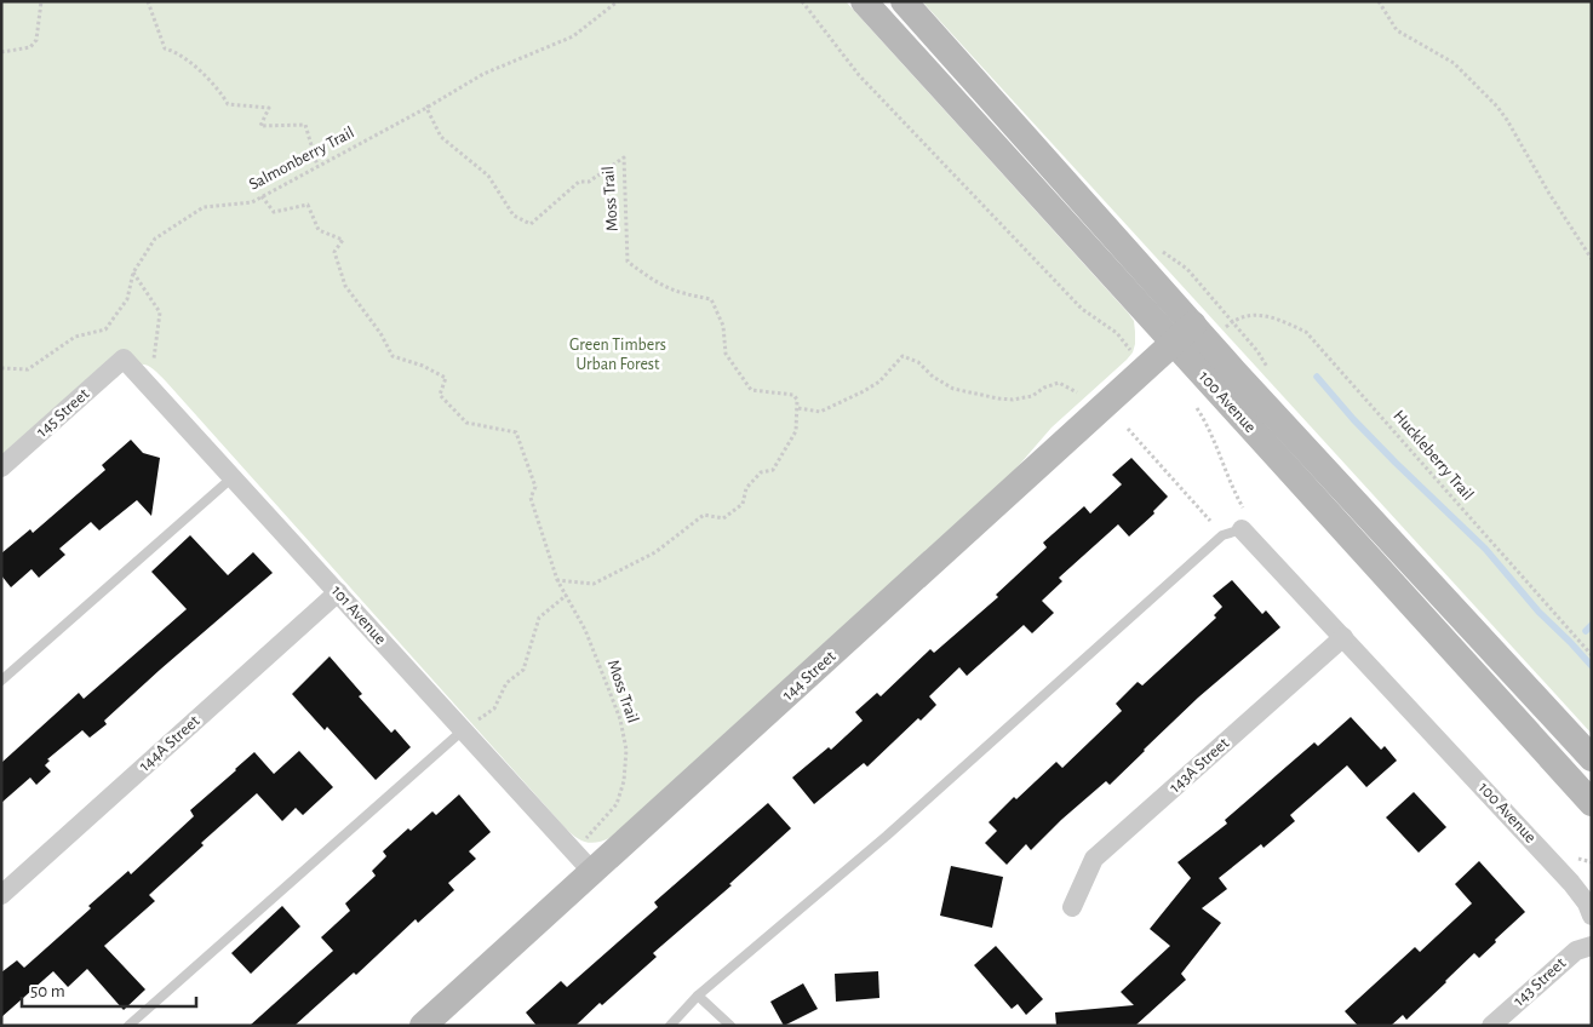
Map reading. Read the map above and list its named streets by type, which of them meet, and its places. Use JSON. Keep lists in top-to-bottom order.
{
  "streets": {
    "main road": ["100 Avenue", "144 Street"],
    "street": [
      "145 Street",
      "101 Avenue",
      "144A Street",
      "143A Street",
      "143 Street"
    ],
    "path": ["Salmonberry Trail", "Moss Trail", "Huckleberry Trail"]
  },
  "crossings": [
    ["Salmonberry Trail", "Moss Trail"],
    ["100 Avenue", "144 Street"],
    ["100 Avenue", "143A Street"],
    ["145 Street", "101 Avenue"],
    ["101 Avenue", "144 Street"],
    ["101 Avenue", "144A Street"]
  ],
  "parks": ["Green Timbers Urban Forest"],
  "scale_bar": "50 m"
}
